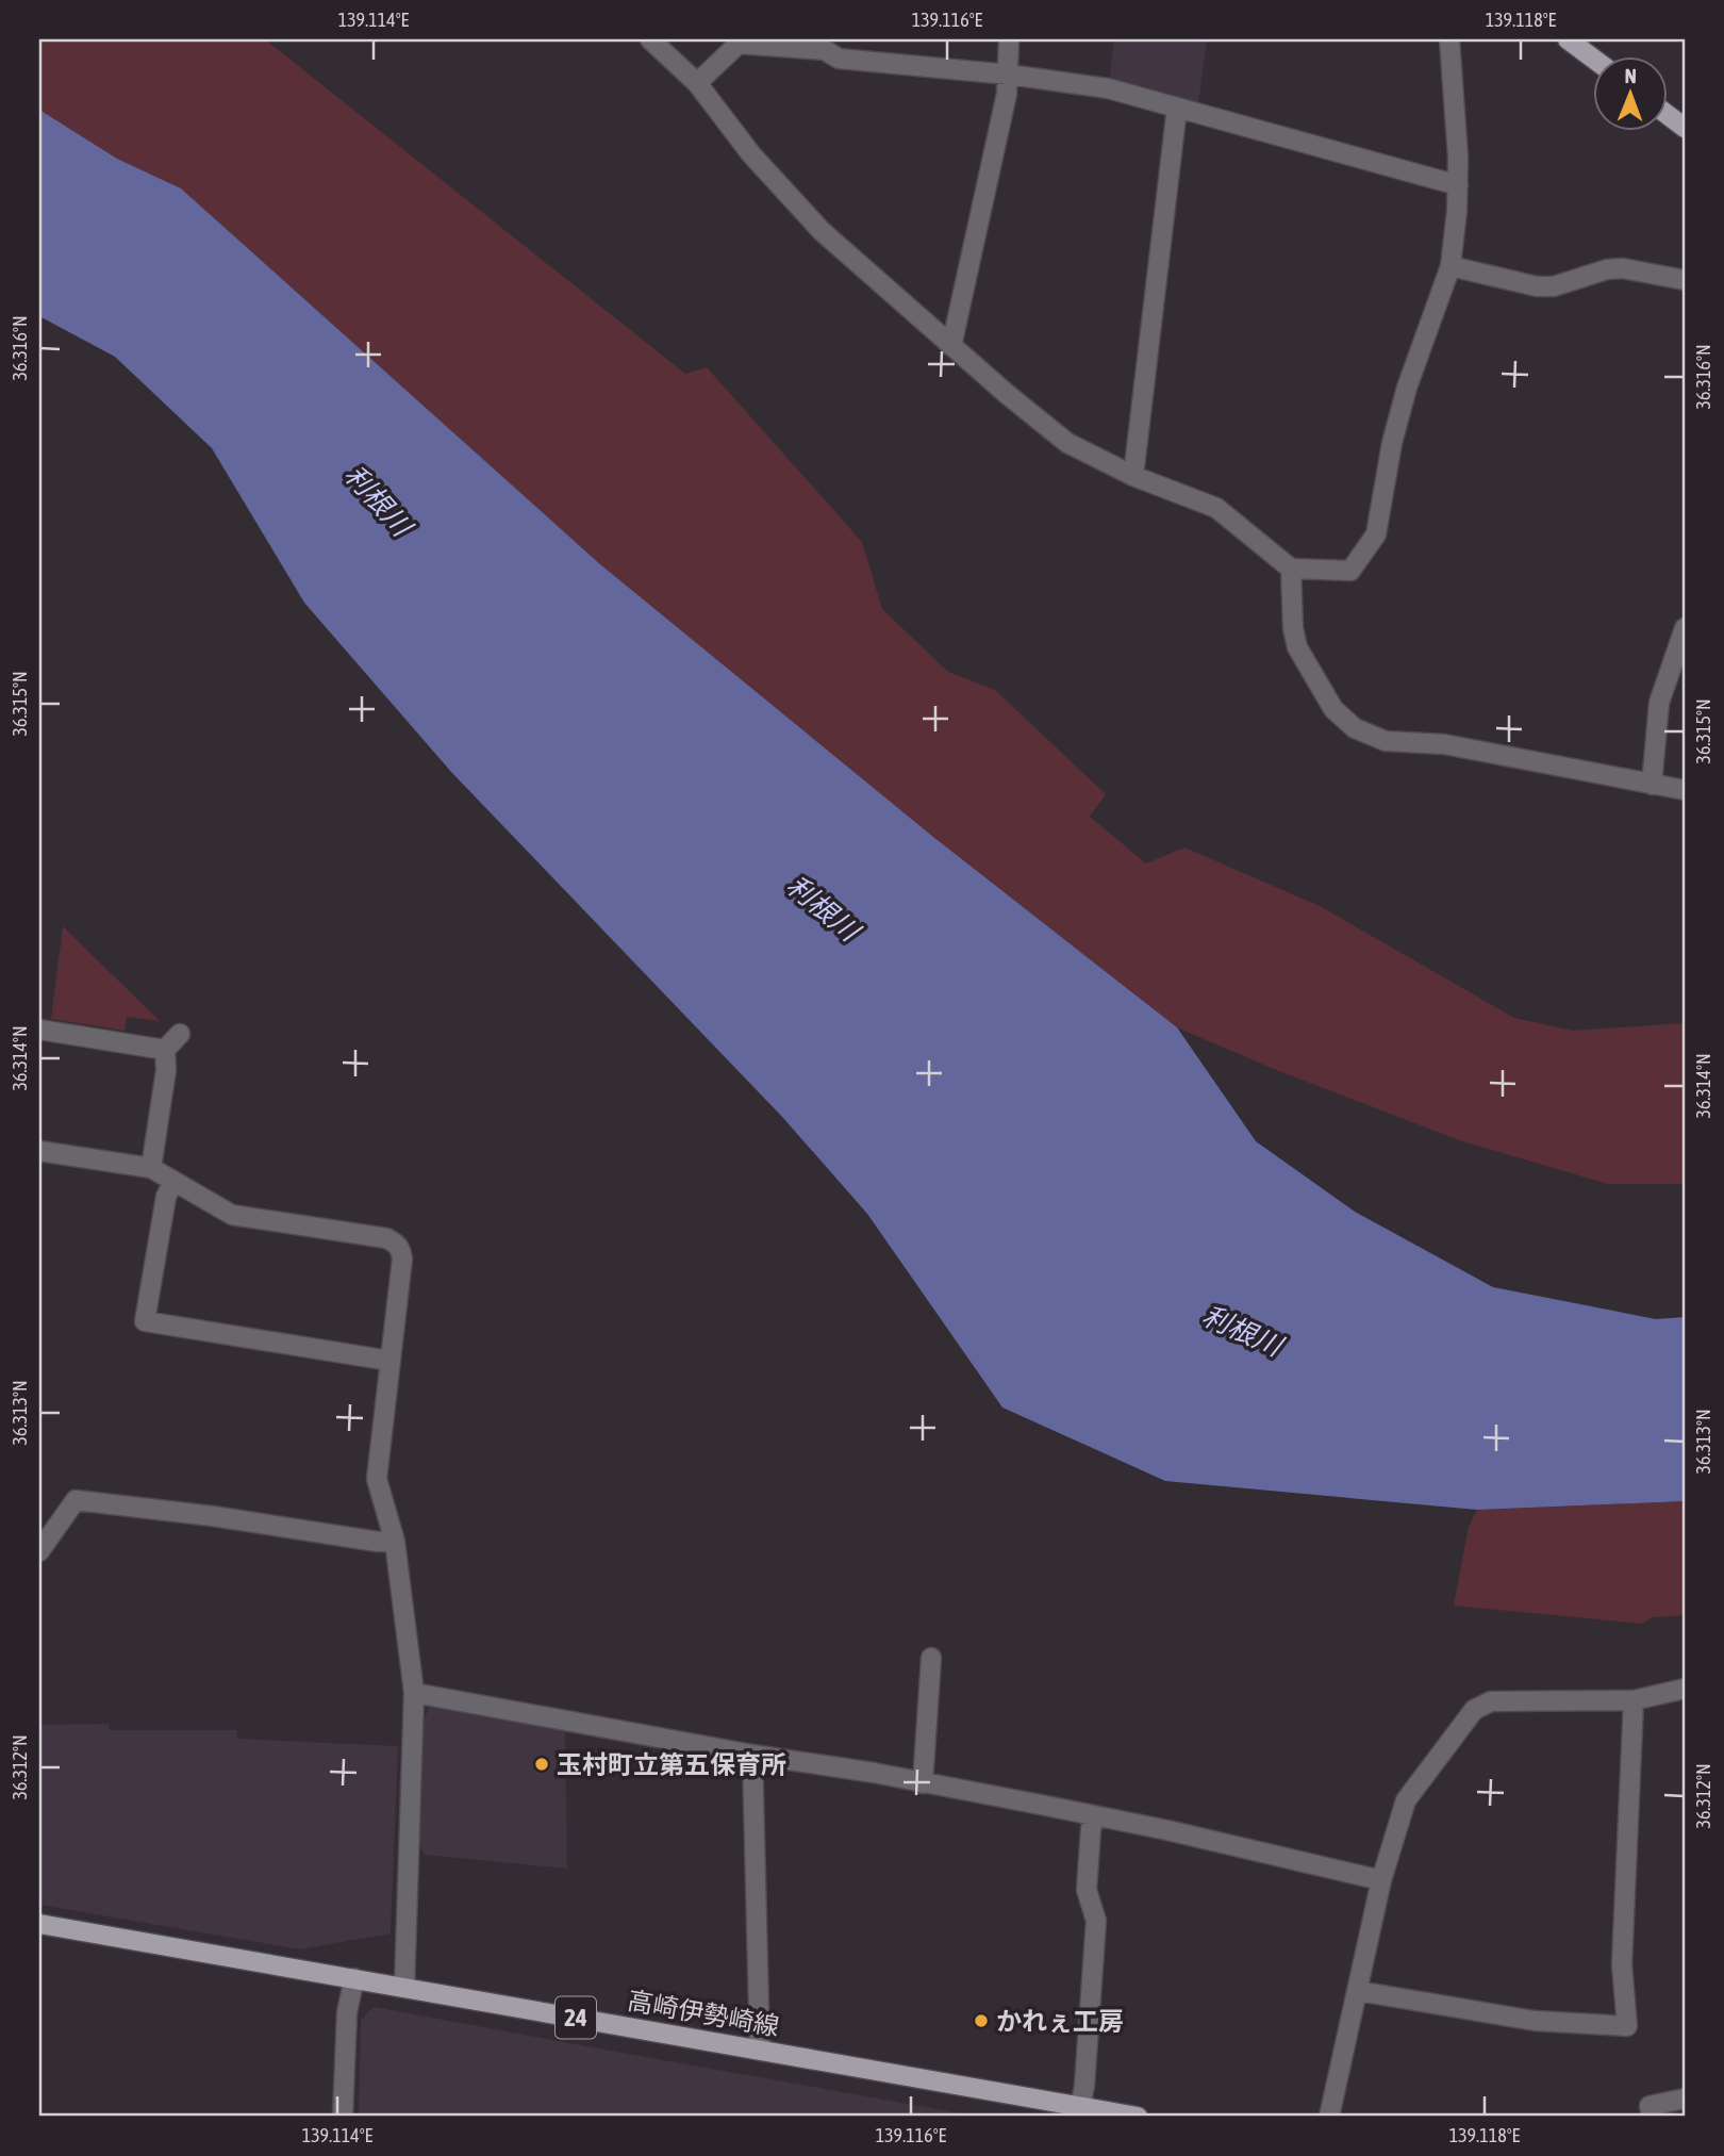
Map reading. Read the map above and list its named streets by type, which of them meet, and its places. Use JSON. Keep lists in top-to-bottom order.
{
  "streets": {
    "main road": ["高崎伊勢崎線", "24"]
  },
  "water": ["利根川"],
  "places": ["玉村町立第五保育所", "かれぇ工房"],
  "north": "top",
  "coordinates": [
    "139.114°E",
    "139.116°E",
    "139.118°E",
    "36.316°N",
    "36.315°N",
    "36.314°N",
    "36.313°N",
    "36.312°N"
  ]
}
